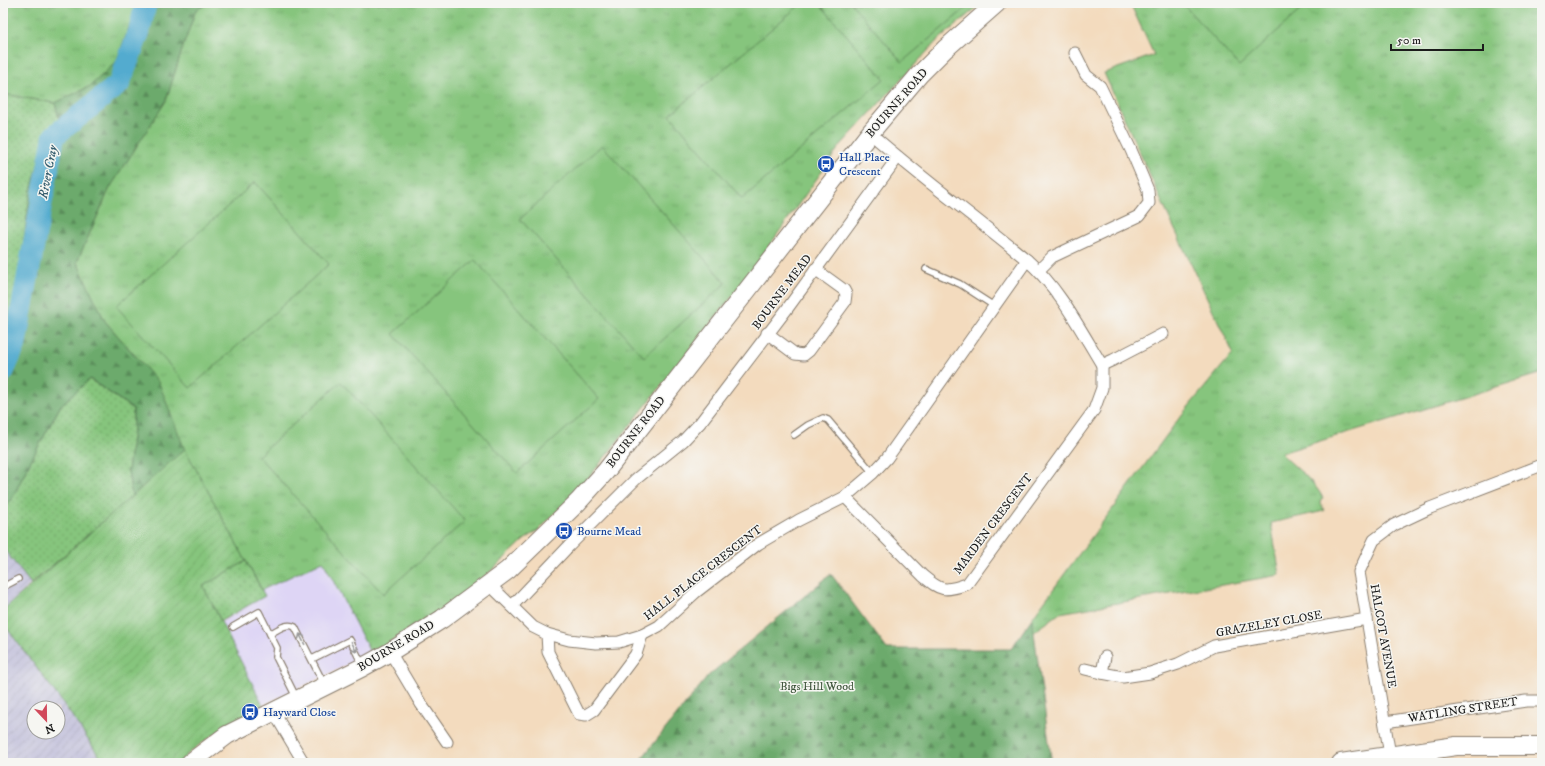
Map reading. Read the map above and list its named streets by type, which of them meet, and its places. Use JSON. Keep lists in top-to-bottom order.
{
  "streets": {
    "main road": ["BOURNE ROAD"],
    "street": [
      "BOURNE MEAD",
      "MARDEN CRESCENT",
      "HALL PLACE CRESCENT",
      "GRAZELEY CLOSE",
      "HALCOT AVENUE",
      "WATLING STREET"
    ]
  },
  "crossings": [
    ["BOURNE ROAD", "HALL PLACE CRESCENT"],
    ["BOURNE MEAD", "HALL PLACE CRESCENT"],
    ["MARDEN CRESCENT", "HALL PLACE CRESCENT"],
    ["GRAZELEY CLOSE", "HALCOT AVENUE"],
    ["HALCOT AVENUE", "WATLING STREET"]
  ],
  "water": ["River Cray"],
  "parks": ["Bigs Hill Wood"],
  "places": {
    "bus stop": ["Hall Place Crescent", "Bourne Mead", "Hayward Close"]
  },
  "scale_bar": "50 m",
  "north": "bottom"
}
